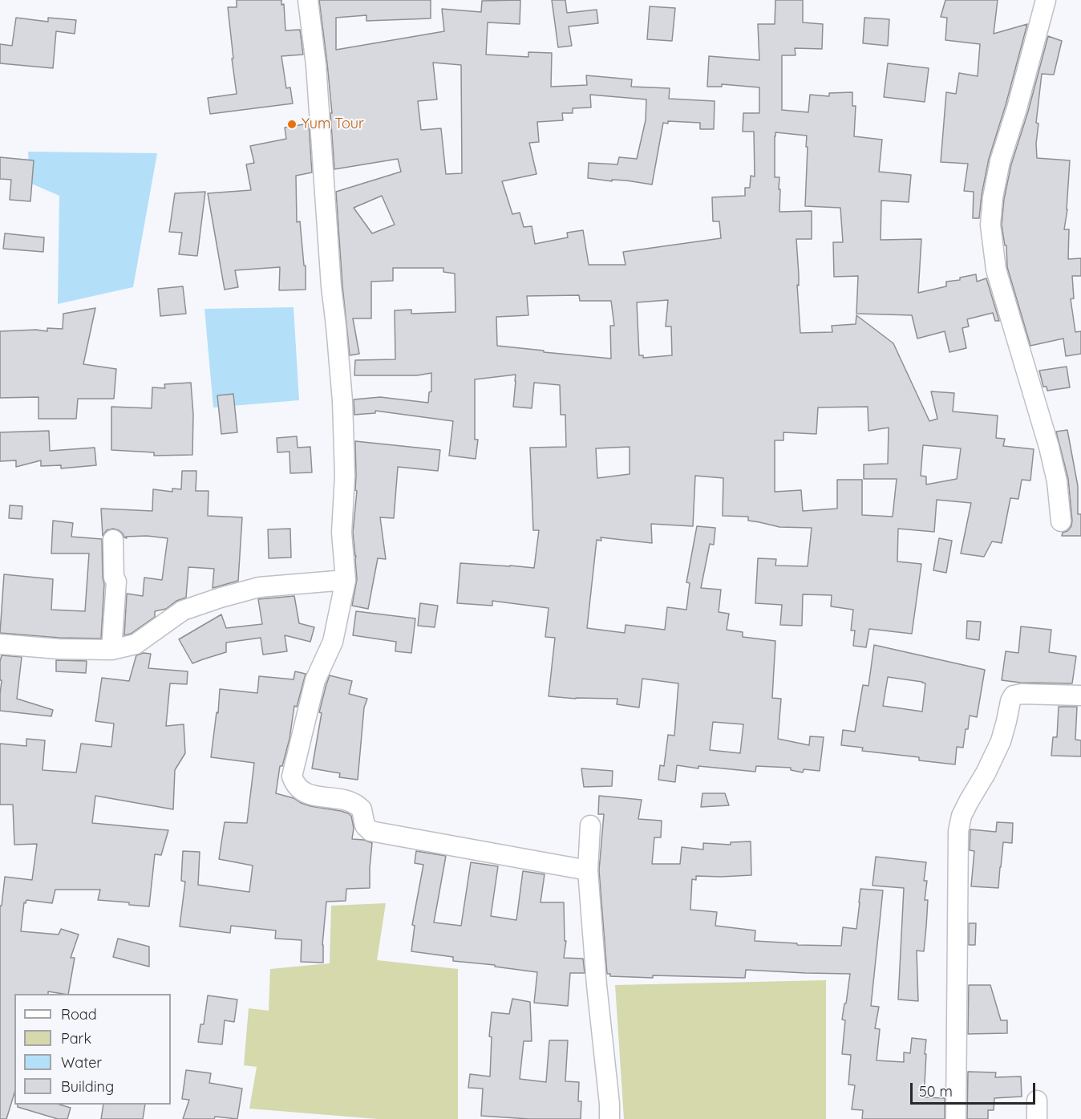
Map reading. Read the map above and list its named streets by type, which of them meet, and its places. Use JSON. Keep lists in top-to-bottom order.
{
  "places": ["Yum Tour"],
  "legend": [
    "Road",
    "Park",
    "Water",
    "Building"
  ],
  "scale_bar": "50 m"
}
